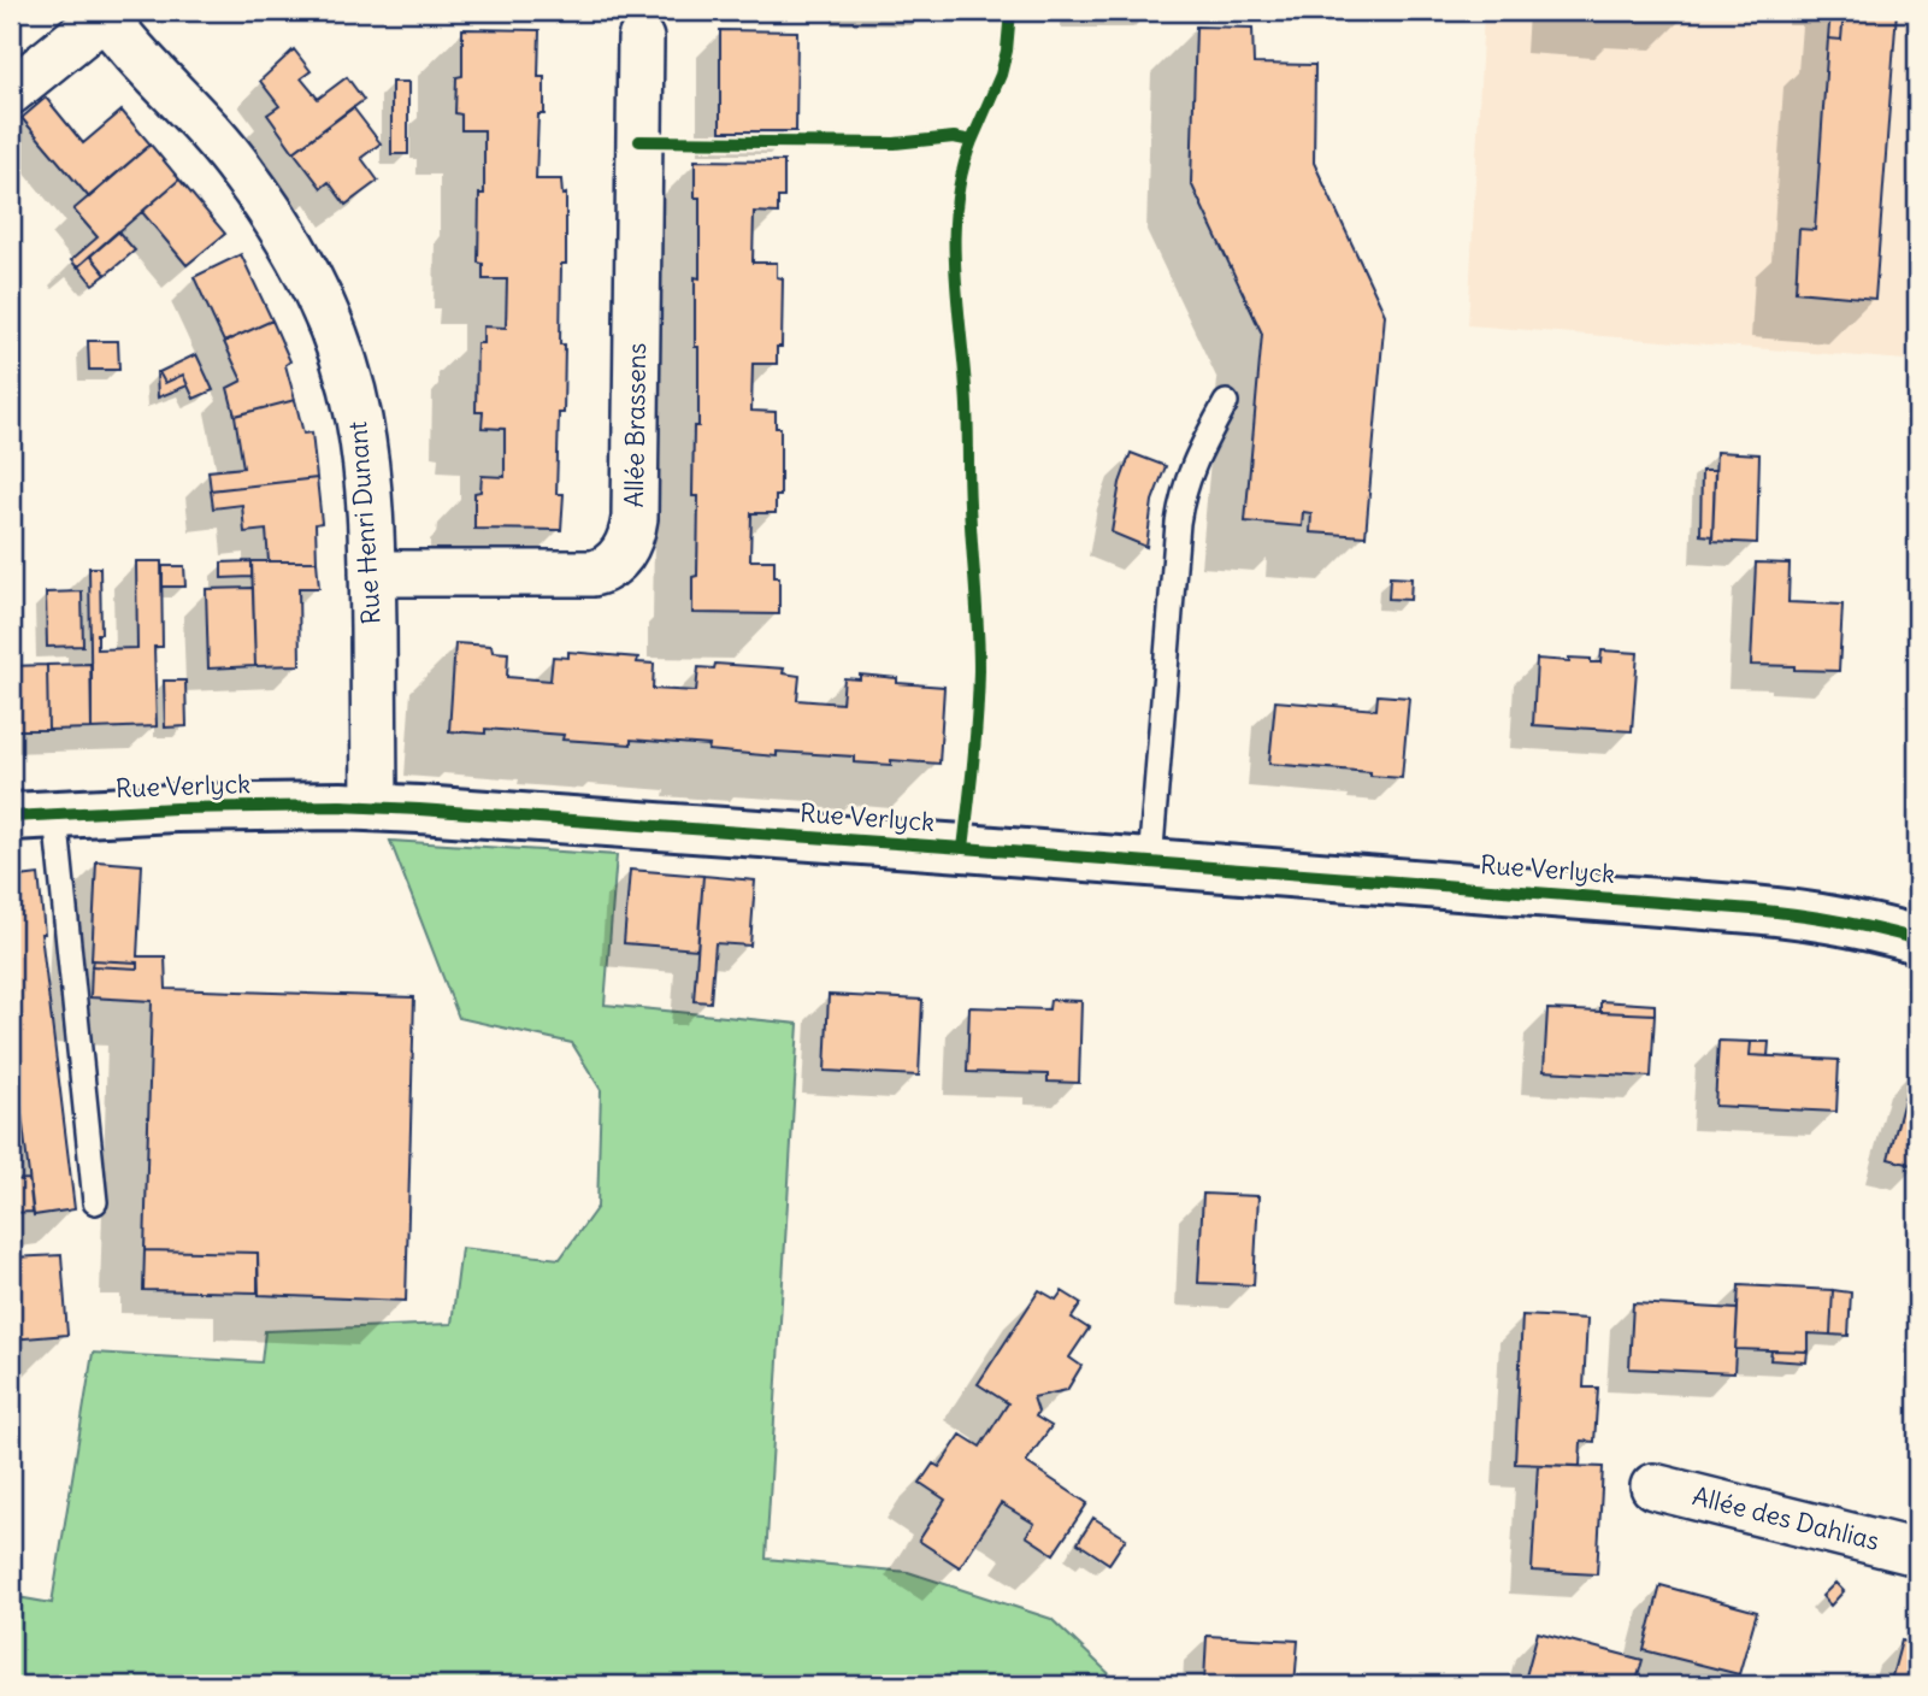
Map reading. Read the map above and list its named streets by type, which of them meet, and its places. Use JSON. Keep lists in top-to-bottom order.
{
  "streets": {
    "street": [
      "Allée Brassens",
      "Rue Henri Dunant",
      "Rue Verlyck",
      "Allée des Dahlias"
    ]
  },
  "crossings": [
    ["Allée Brassens", "Rue Henri Dunant"],
    ["Rue Henri Dunant", "Rue Verlyck"]
  ]
}
